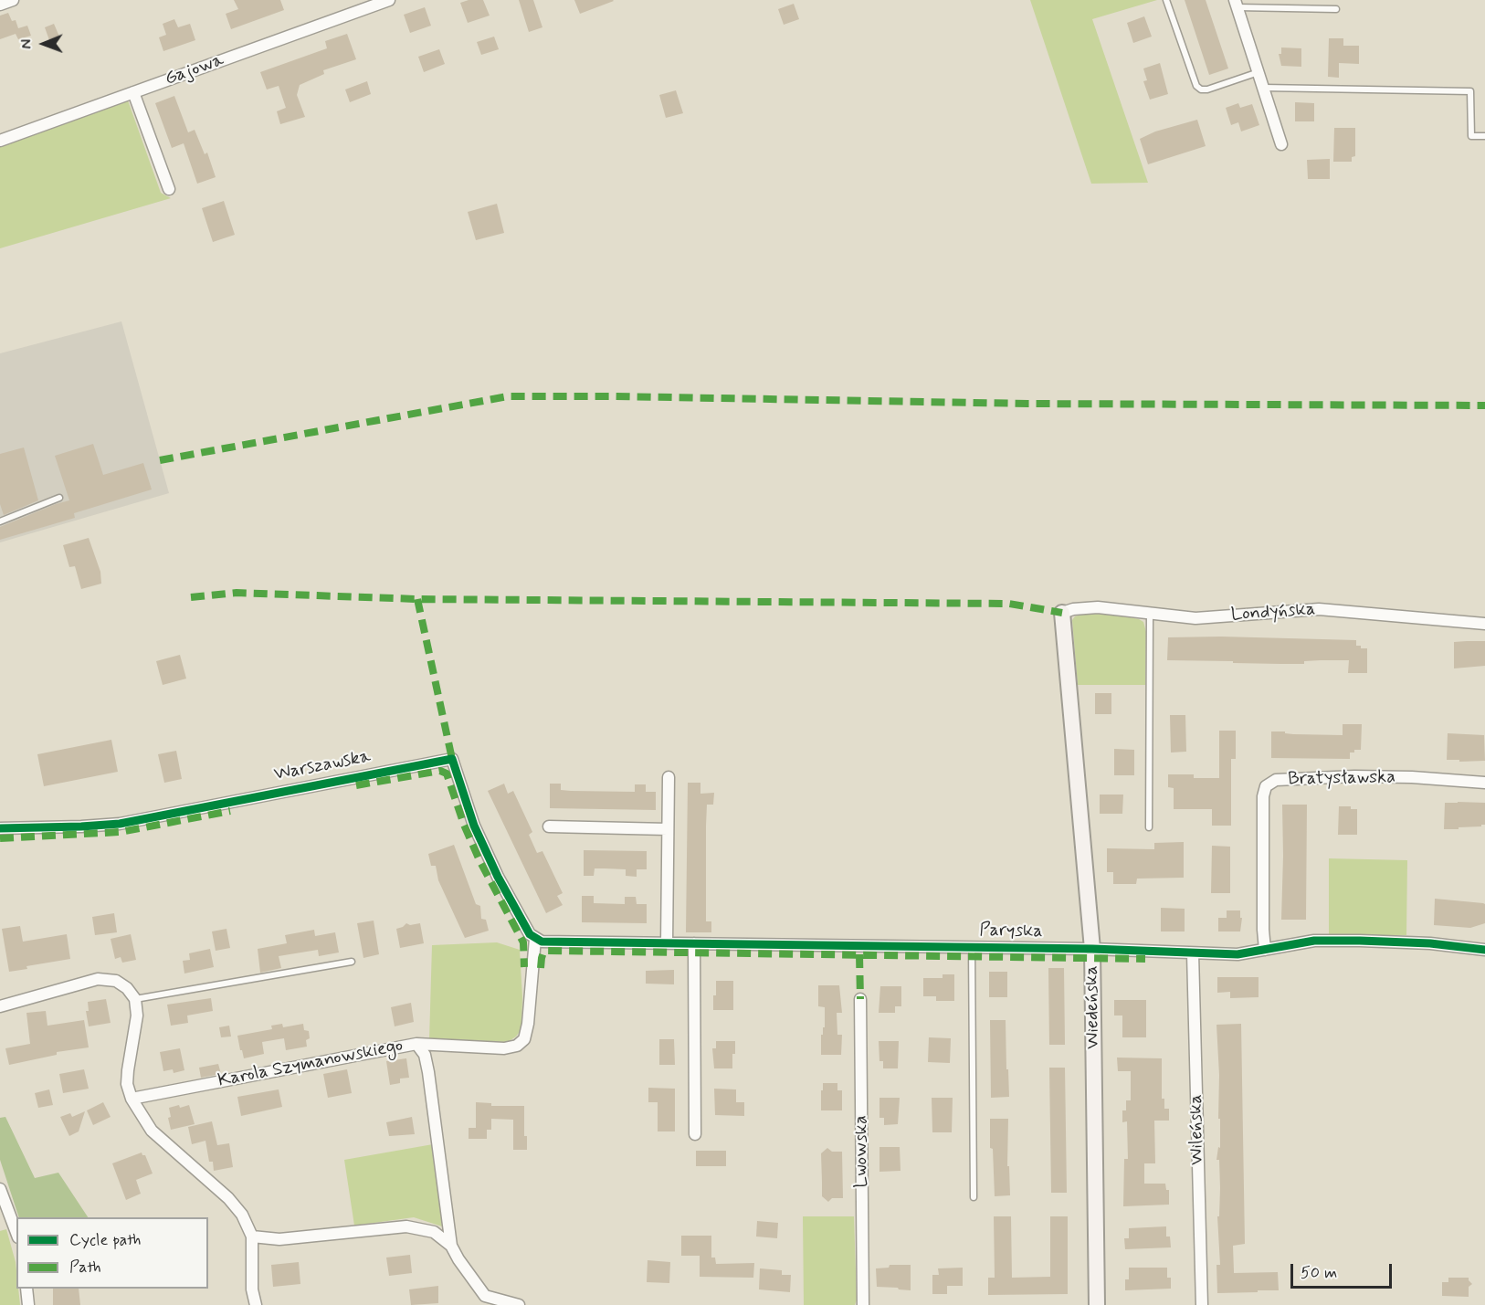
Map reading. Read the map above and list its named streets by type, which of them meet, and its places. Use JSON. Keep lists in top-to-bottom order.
{
  "streets": {
    "street": [
      "Gajowa",
      "Londyńska",
      "Warszawska",
      "Bratysławska",
      "Paryska",
      "Wiedeńska",
      "Karola Szymanowskiego",
      "Wileńska",
      "Lwowska"
    ]
  },
  "crossings": [
    ["Londyńska", "Wiedeńska"],
    ["Warszawska", "Paryska"],
    ["Bratysławska", "Paryska"],
    ["Paryska", "Wiedeńska"],
    ["Paryska", "Wileńska"]
  ],
  "legend": ["Cycle path", "Path"],
  "scale_bar": "50 m",
  "north": "left"
}
